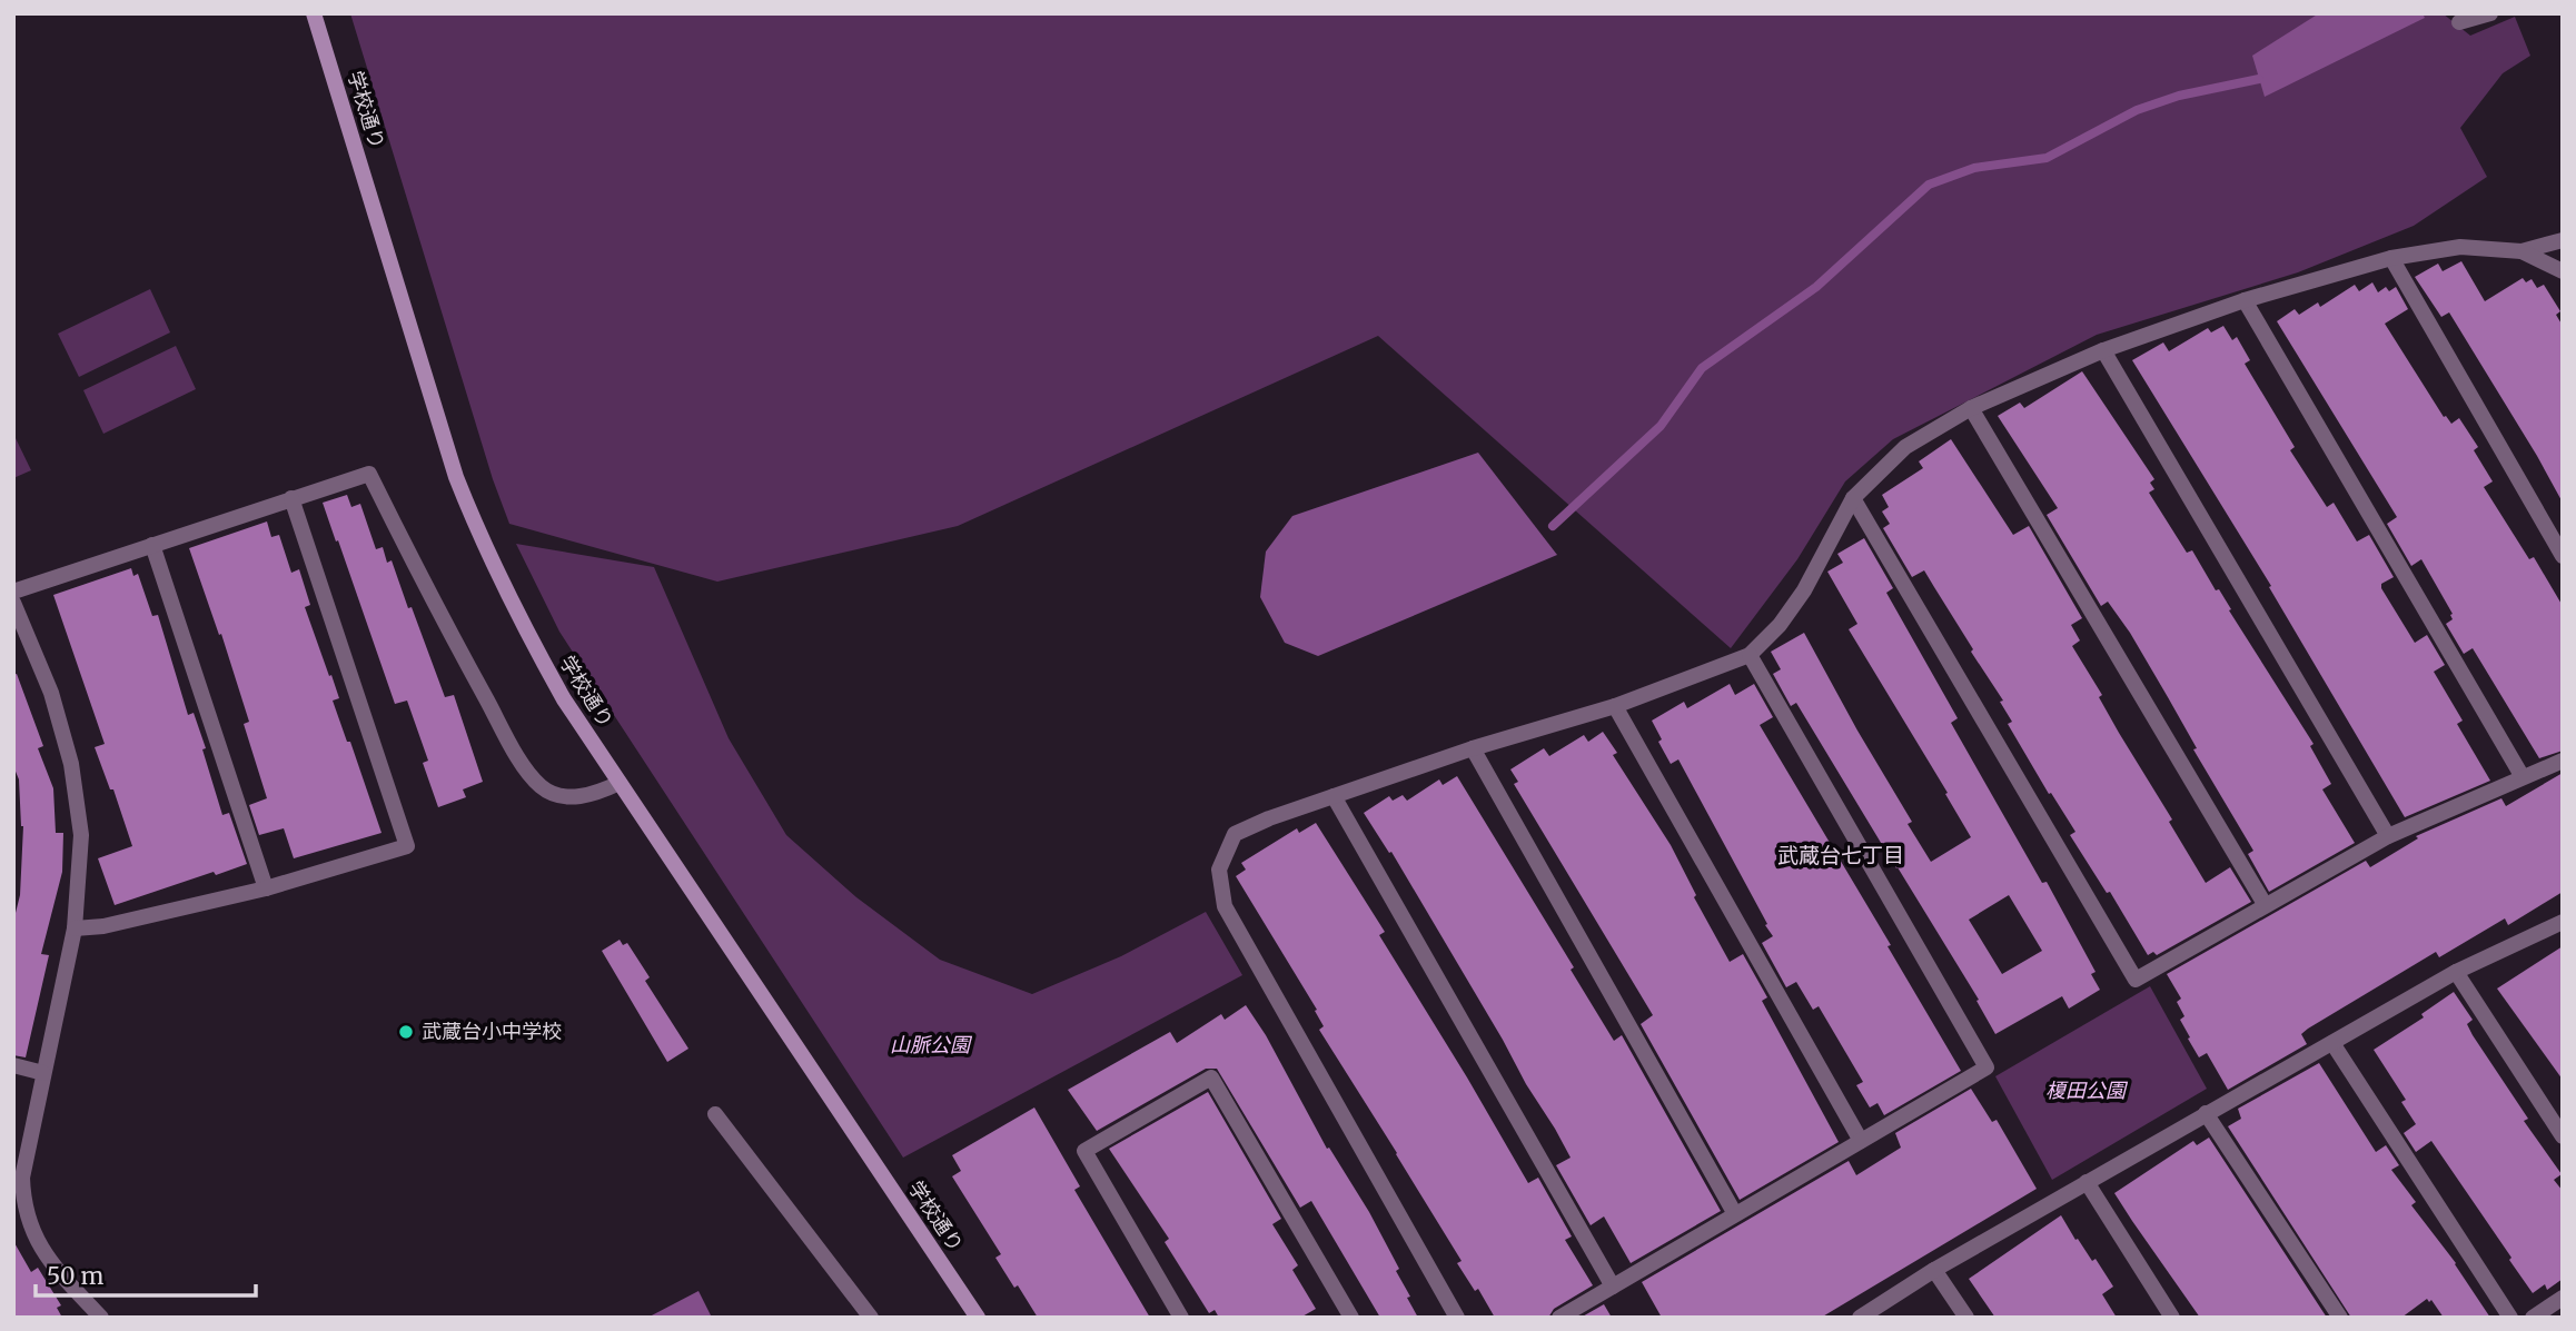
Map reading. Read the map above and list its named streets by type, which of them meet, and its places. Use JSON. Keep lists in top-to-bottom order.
{
  "streets": {
    "street": ["学校通り"]
  },
  "districts": ["武蔵台七丁目"],
  "parks": ["山脈公園", "榎田公園"],
  "places": ["武蔵台小中学校"],
  "scale_bar": "50 m"
}
